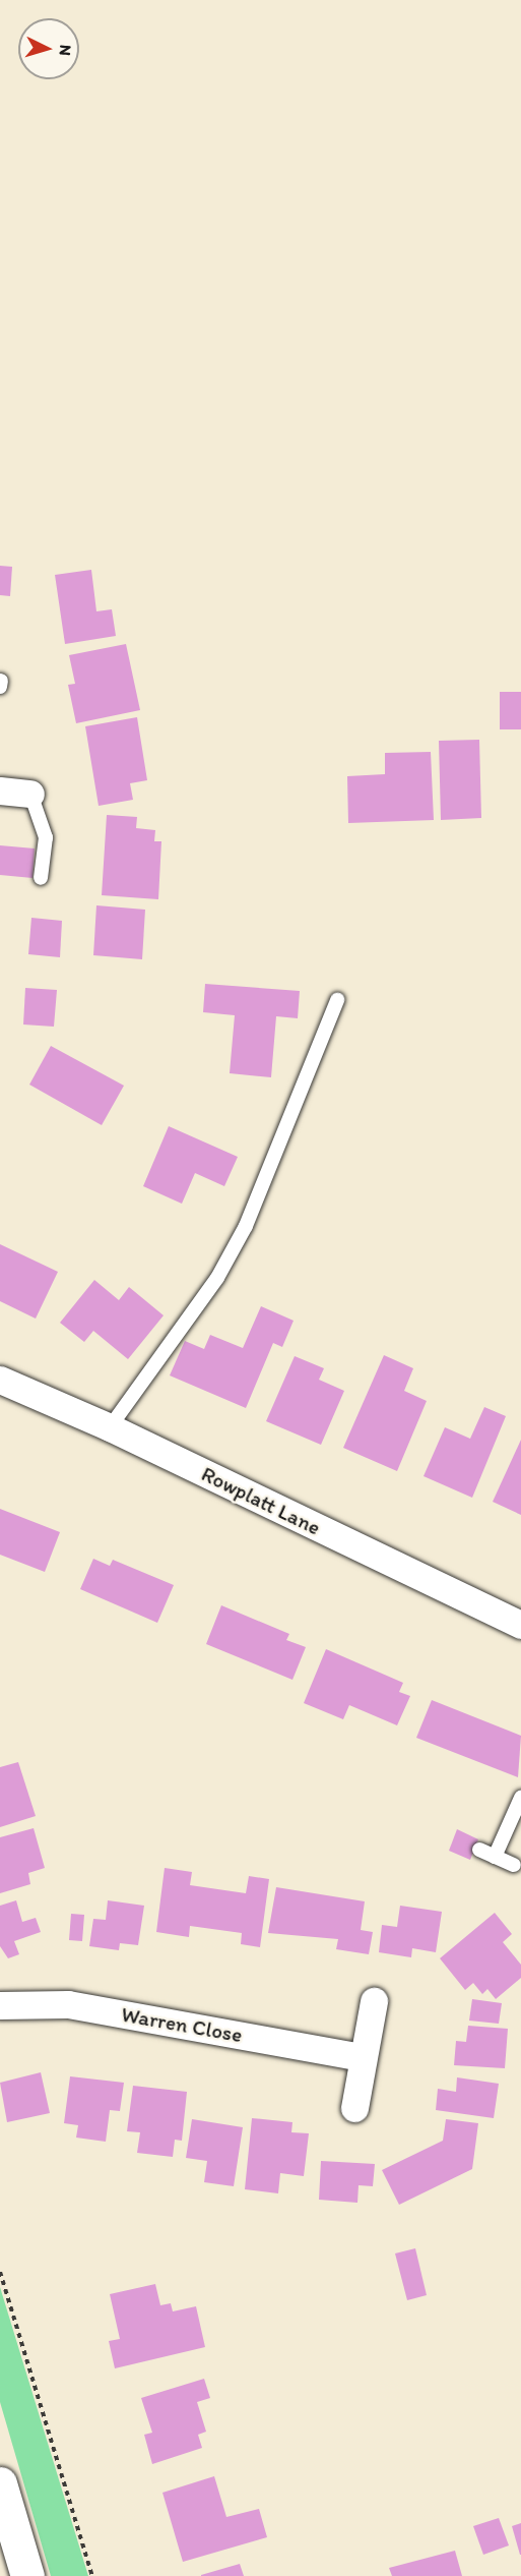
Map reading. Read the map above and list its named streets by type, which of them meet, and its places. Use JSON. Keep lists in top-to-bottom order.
{
  "streets": {
    "street": ["Rowplatt Lane", "Warren Close"]
  },
  "north": "right"
}
